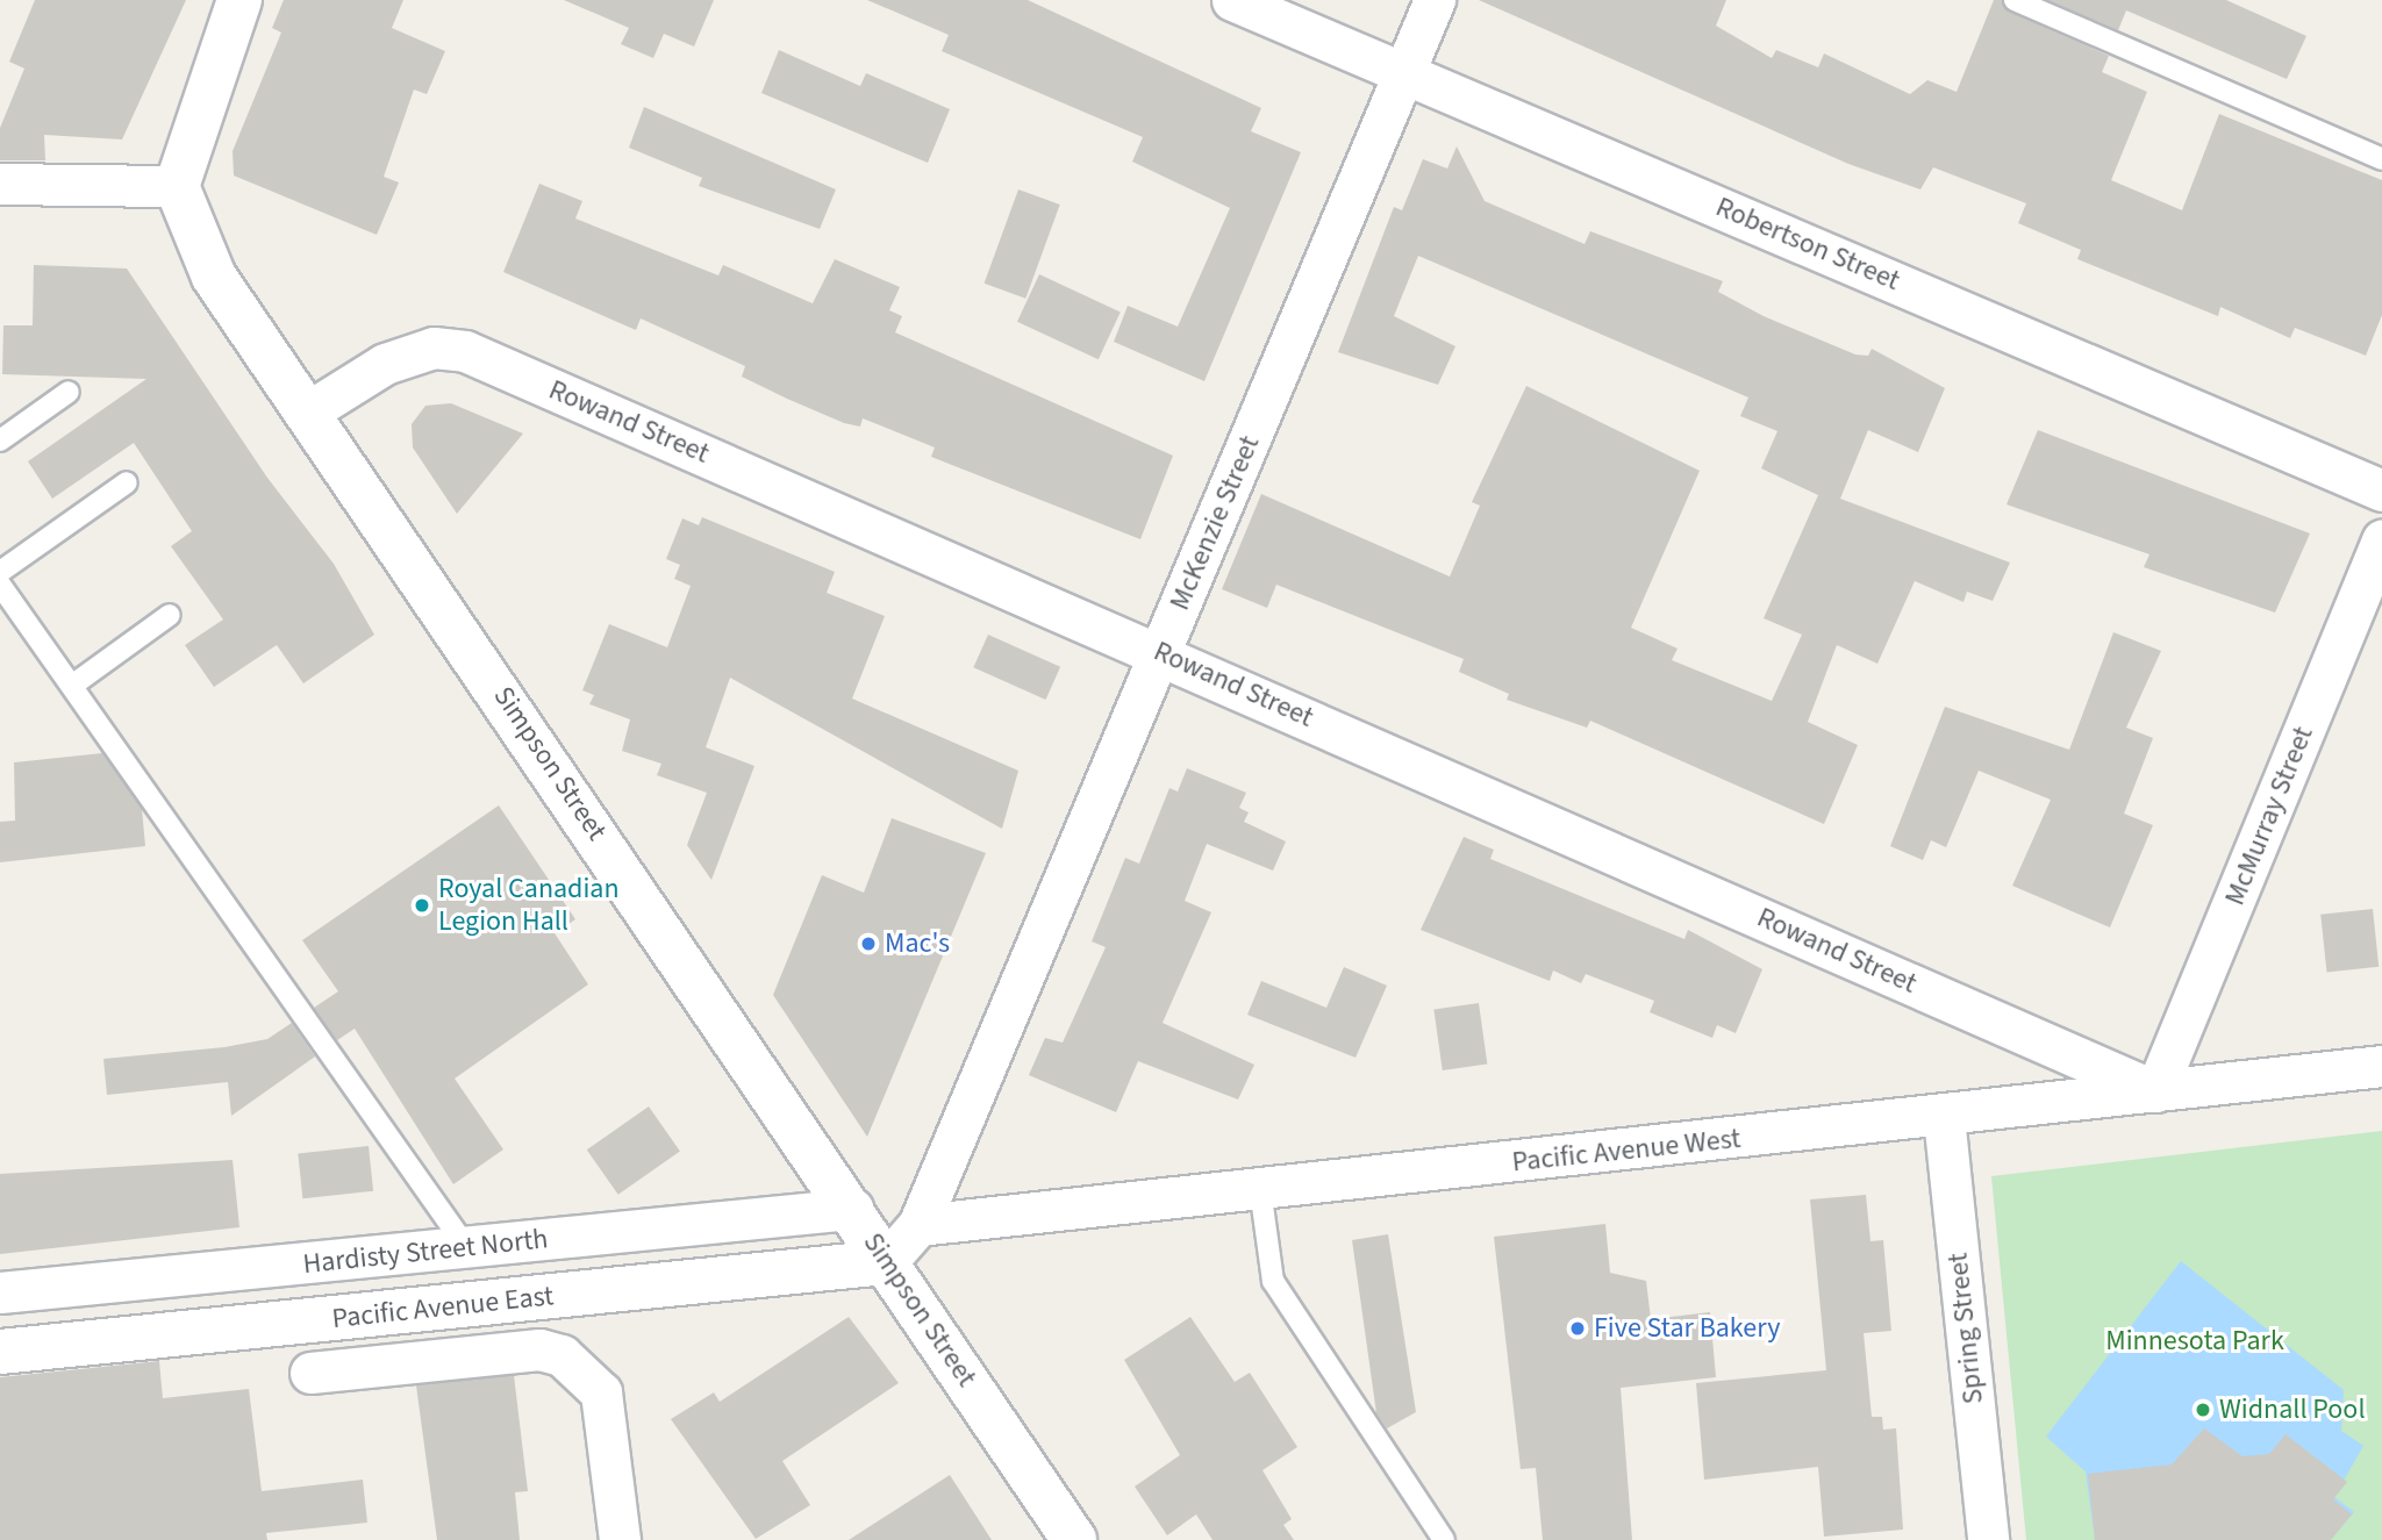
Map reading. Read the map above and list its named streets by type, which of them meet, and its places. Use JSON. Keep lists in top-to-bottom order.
{
  "streets": {
    "main road": ["Simpson Street", "Pacific Avenue East"],
    "street": [
      "Robertson Street",
      "Rowand Street",
      "McKenzie Street",
      "McMurray Street",
      "Pacific Avenue West",
      "Hardisty Street North",
      "Spring Street"
    ]
  },
  "crossings": [
    ["Robertson Street", "McKenzie Street"],
    ["Rowand Street", "McKenzie Street"],
    ["Rowand Street", "Simpson Street"],
    ["Rowand Street", "McMurray Street"],
    ["Rowand Street", "Pacific Avenue West"],
    ["McKenzie Street", "Pacific Avenue West"],
    ["Simpson Street", "Hardisty Street North"],
    ["Simpson Street", "Pacific Avenue East"],
    ["McMurray Street", "Pacific Avenue West"],
    ["Pacific Avenue West", "Spring Street"]
  ],
  "parks": ["Minnesota Park"],
  "places": [
    "Royal Canadian Legion Hall",
    "Mac's",
    "Five Star Bakery",
    "Widnall Pool"
  ]
}
